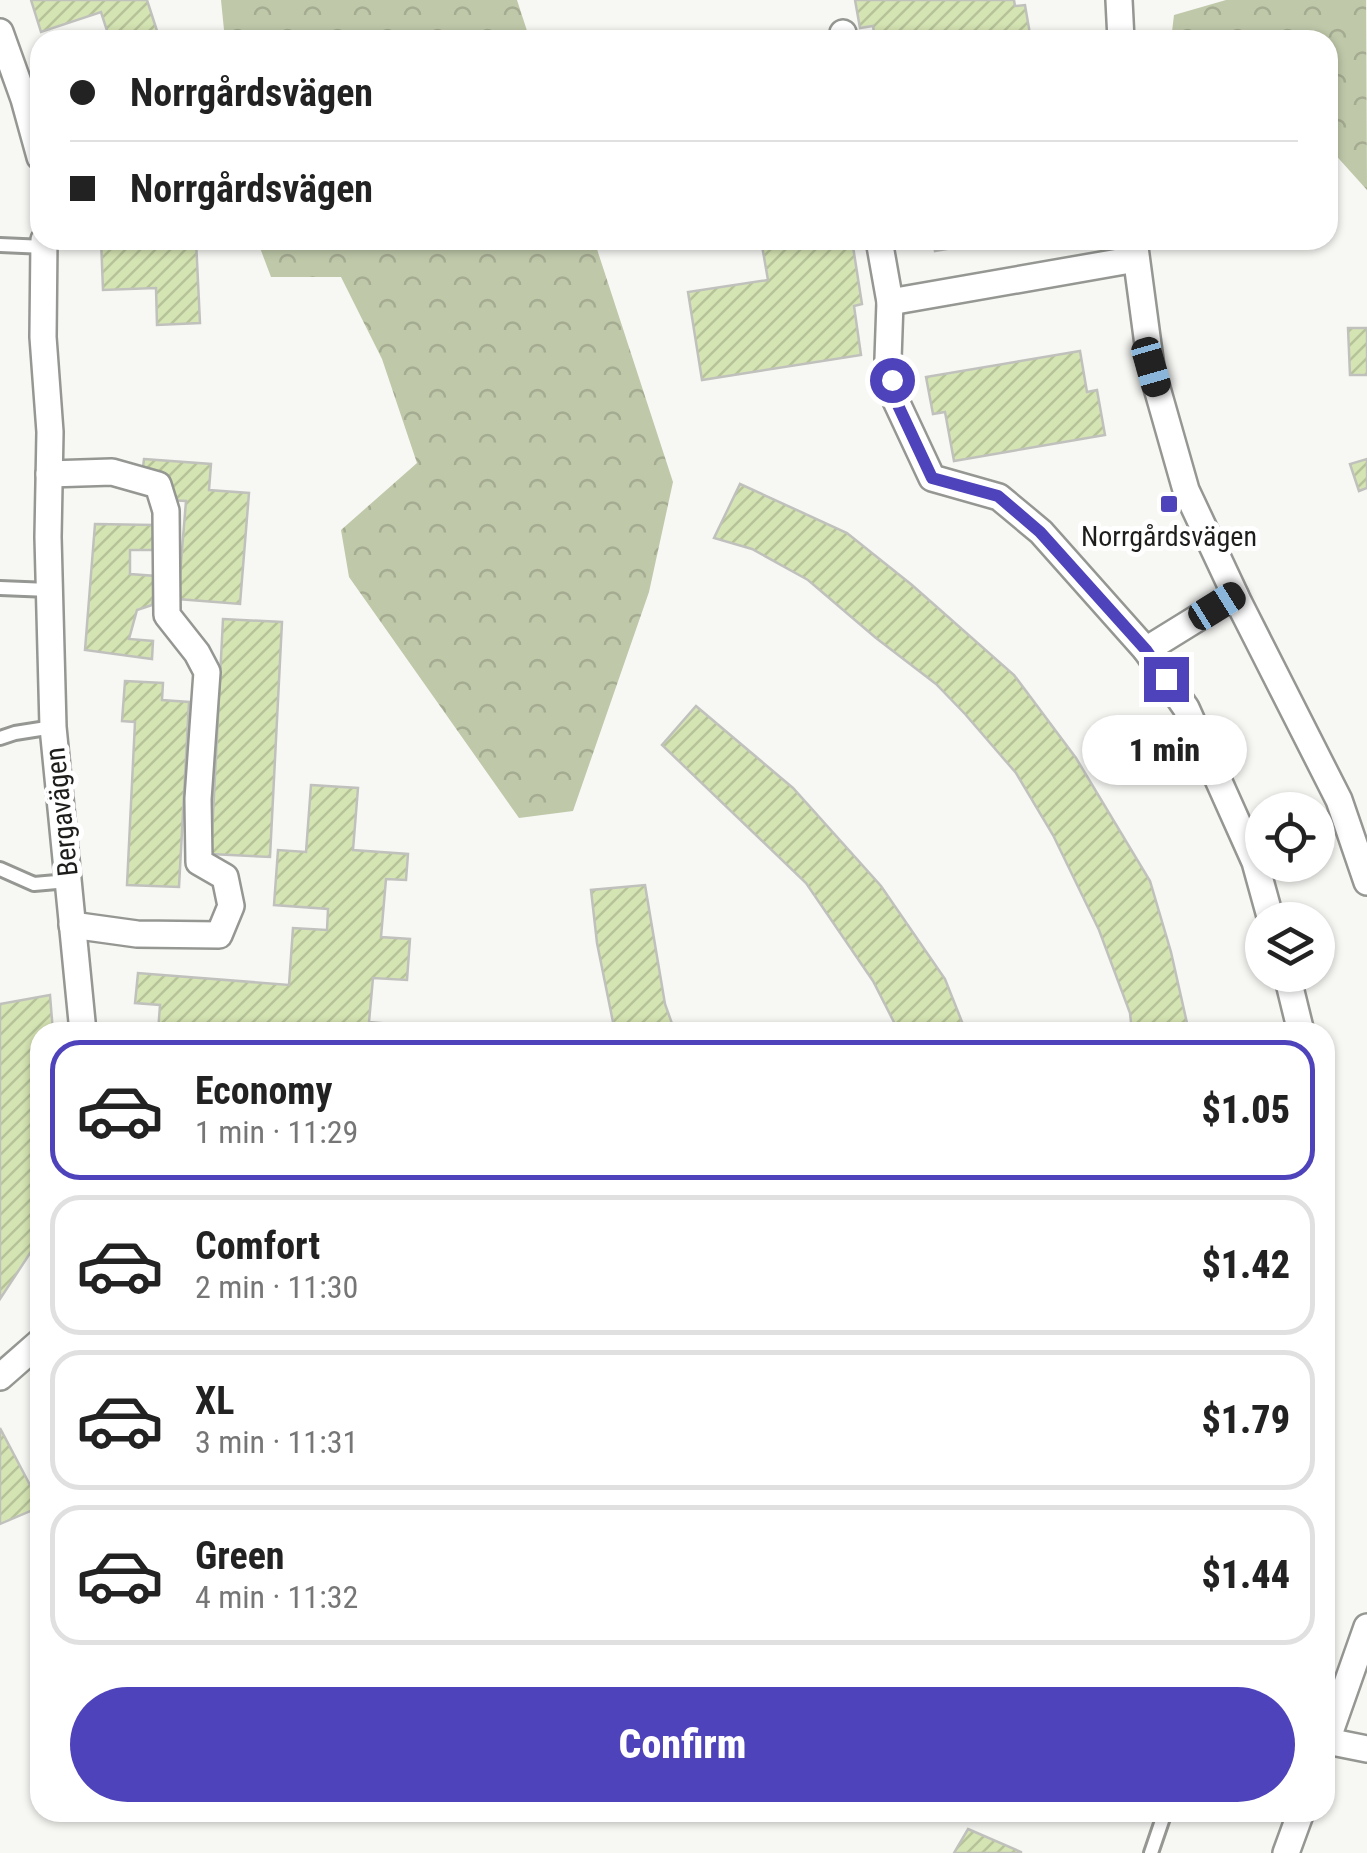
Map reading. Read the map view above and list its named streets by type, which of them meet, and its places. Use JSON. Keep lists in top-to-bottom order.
{
  "streets": {
    "street": ["Bergavägen"]
  },
  "places": {
    "transit": ["Norrgårdsvägen"]
  },
  "page": {
    "banner": ["Norrgårdsvägen", "Norrgårdsvägen"],
    "bubble": "1 min",
    "list": [
      {
        "name": "Economy",
        "note": "1 min · 11:29",
        "value": "$1.05"
      },
      {
        "name": "Comfort",
        "note": "2 min · 11:30",
        "value": "$1.42"
      },
      {
        "name": "XL",
        "note": "3 min · 11:31",
        "value": "$1.79"
      },
      {
        "name": "Green",
        "note": "4 min · 11:32",
        "value": "$1.44"
      }
    ],
    "buttons": "Confirm"
  }
}
